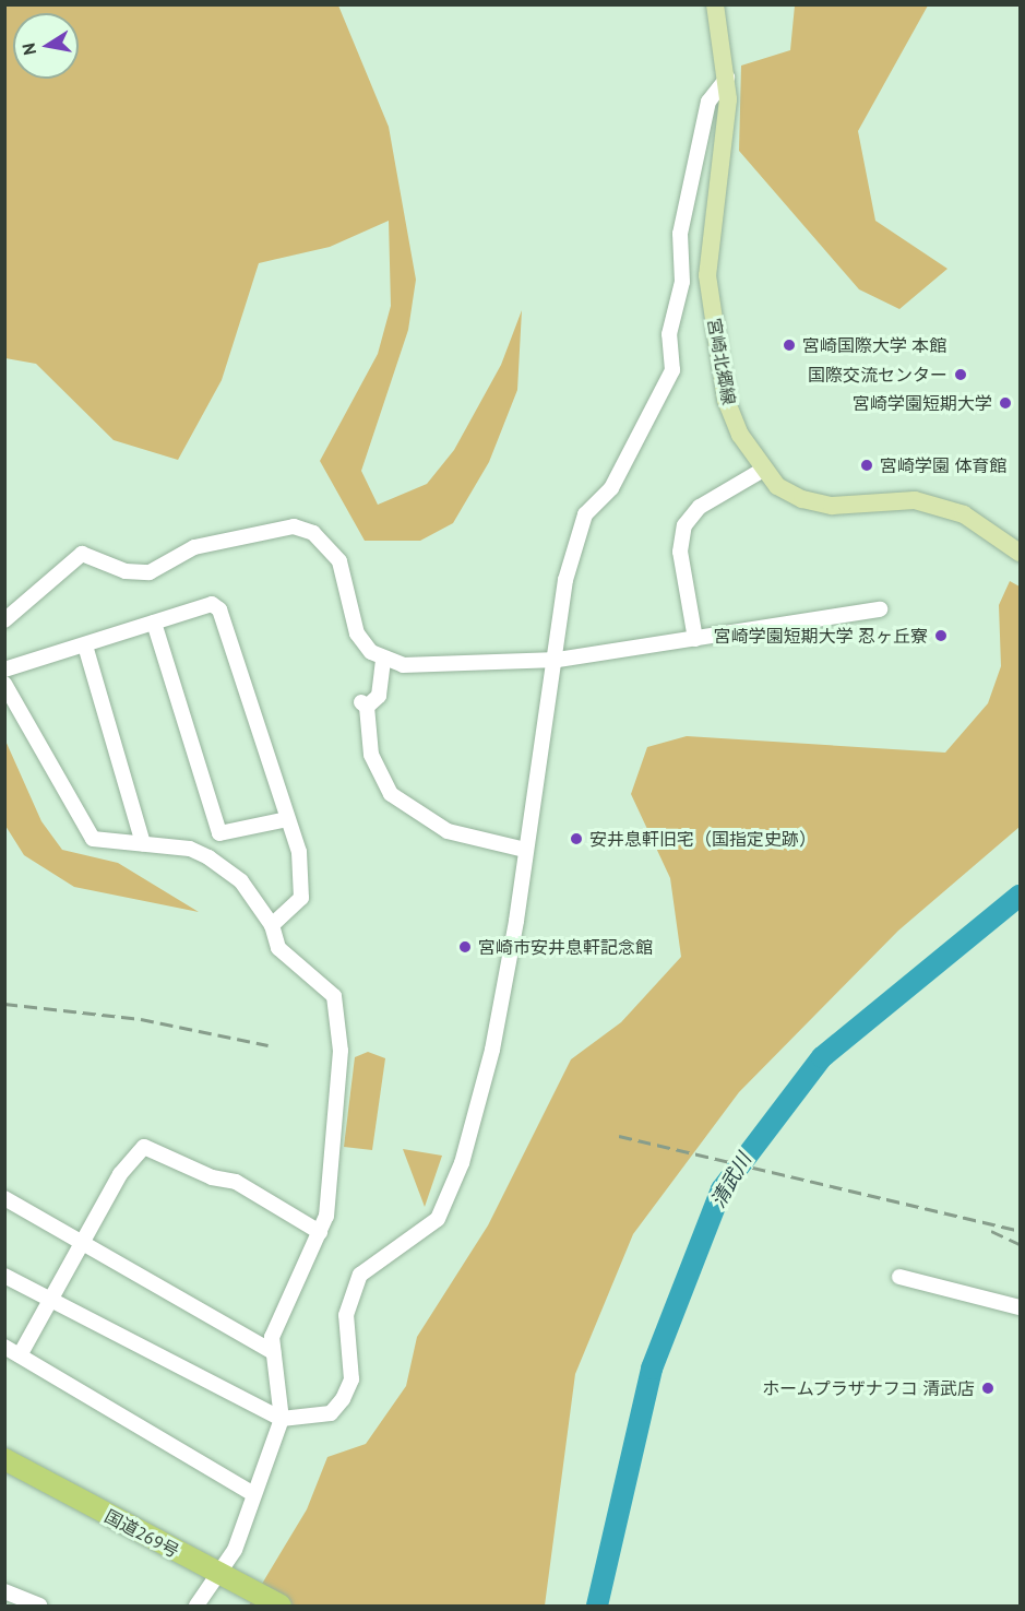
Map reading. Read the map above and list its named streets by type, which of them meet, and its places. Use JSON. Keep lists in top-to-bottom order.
{
  "streets": {
    "highway": ["国道269号"],
    "main road": ["宮崎北郷線"]
  },
  "water": ["清武川"],
  "places": [
    "宮崎国際大学 本館",
    "国際交流センター",
    "宮崎学園短期大学",
    "宮崎学園 体育館",
    "宮崎学園短期大学 忍ヶ丘寮",
    "安井息軒旧宅（国指定史跡）",
    "宮崎市安井息軒記念館",
    "ホームプラザナフコ 清武店"
  ],
  "north": "left"
}
